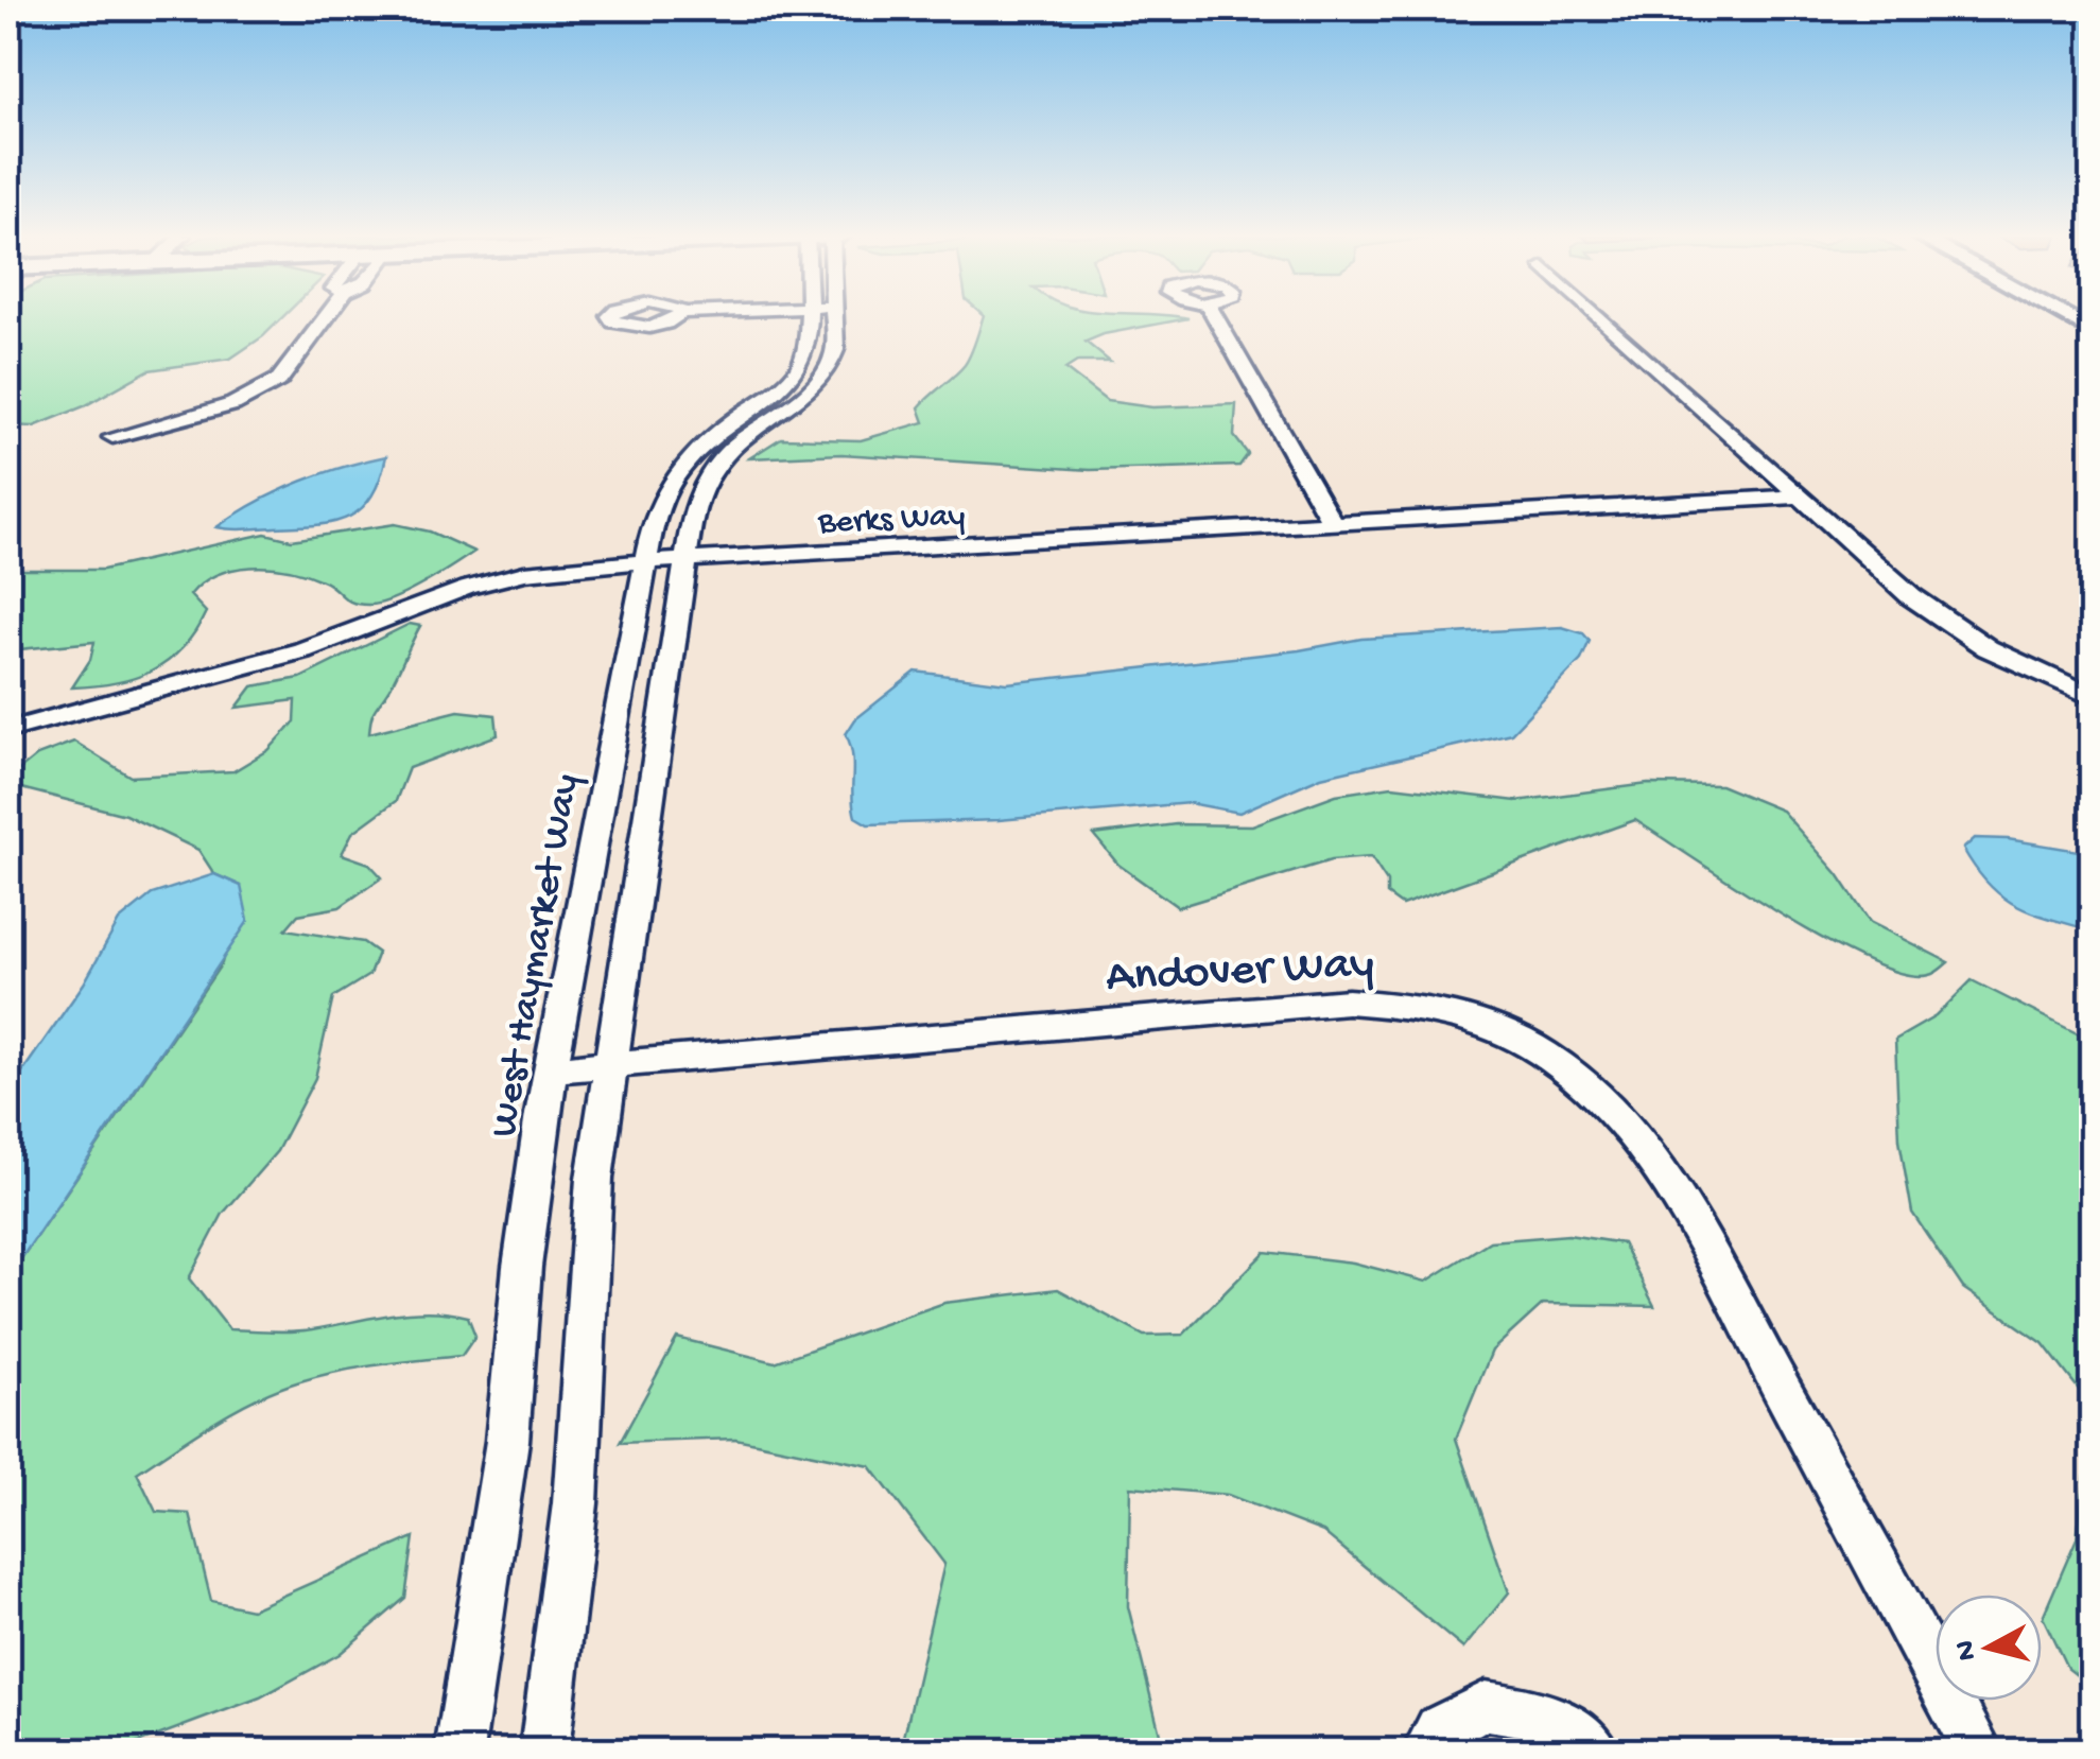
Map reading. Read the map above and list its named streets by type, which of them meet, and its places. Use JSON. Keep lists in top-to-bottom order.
{
  "streets": {
    "street": ["Berks Way", "West Haymarket Way", "Andover Way"]
  },
  "crossings": [
    ["Berks Way", "West Haymarket Way"],
    ["West Haymarket Way", "Andover Way"]
  ],
  "north": "left"
}
